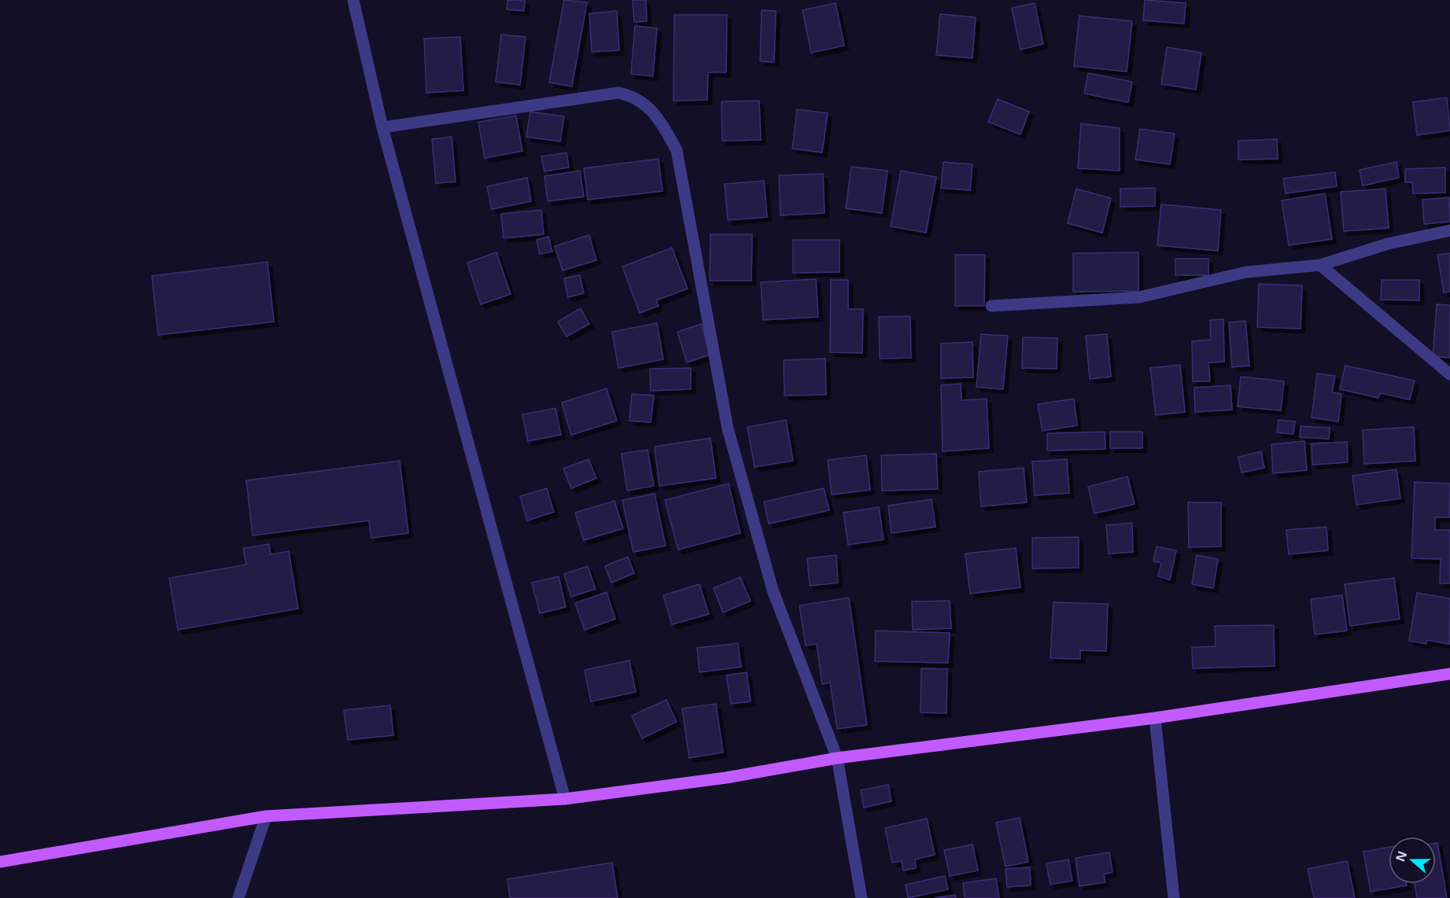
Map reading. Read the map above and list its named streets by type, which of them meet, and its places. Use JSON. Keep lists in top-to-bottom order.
{
  "north": "left"
}
